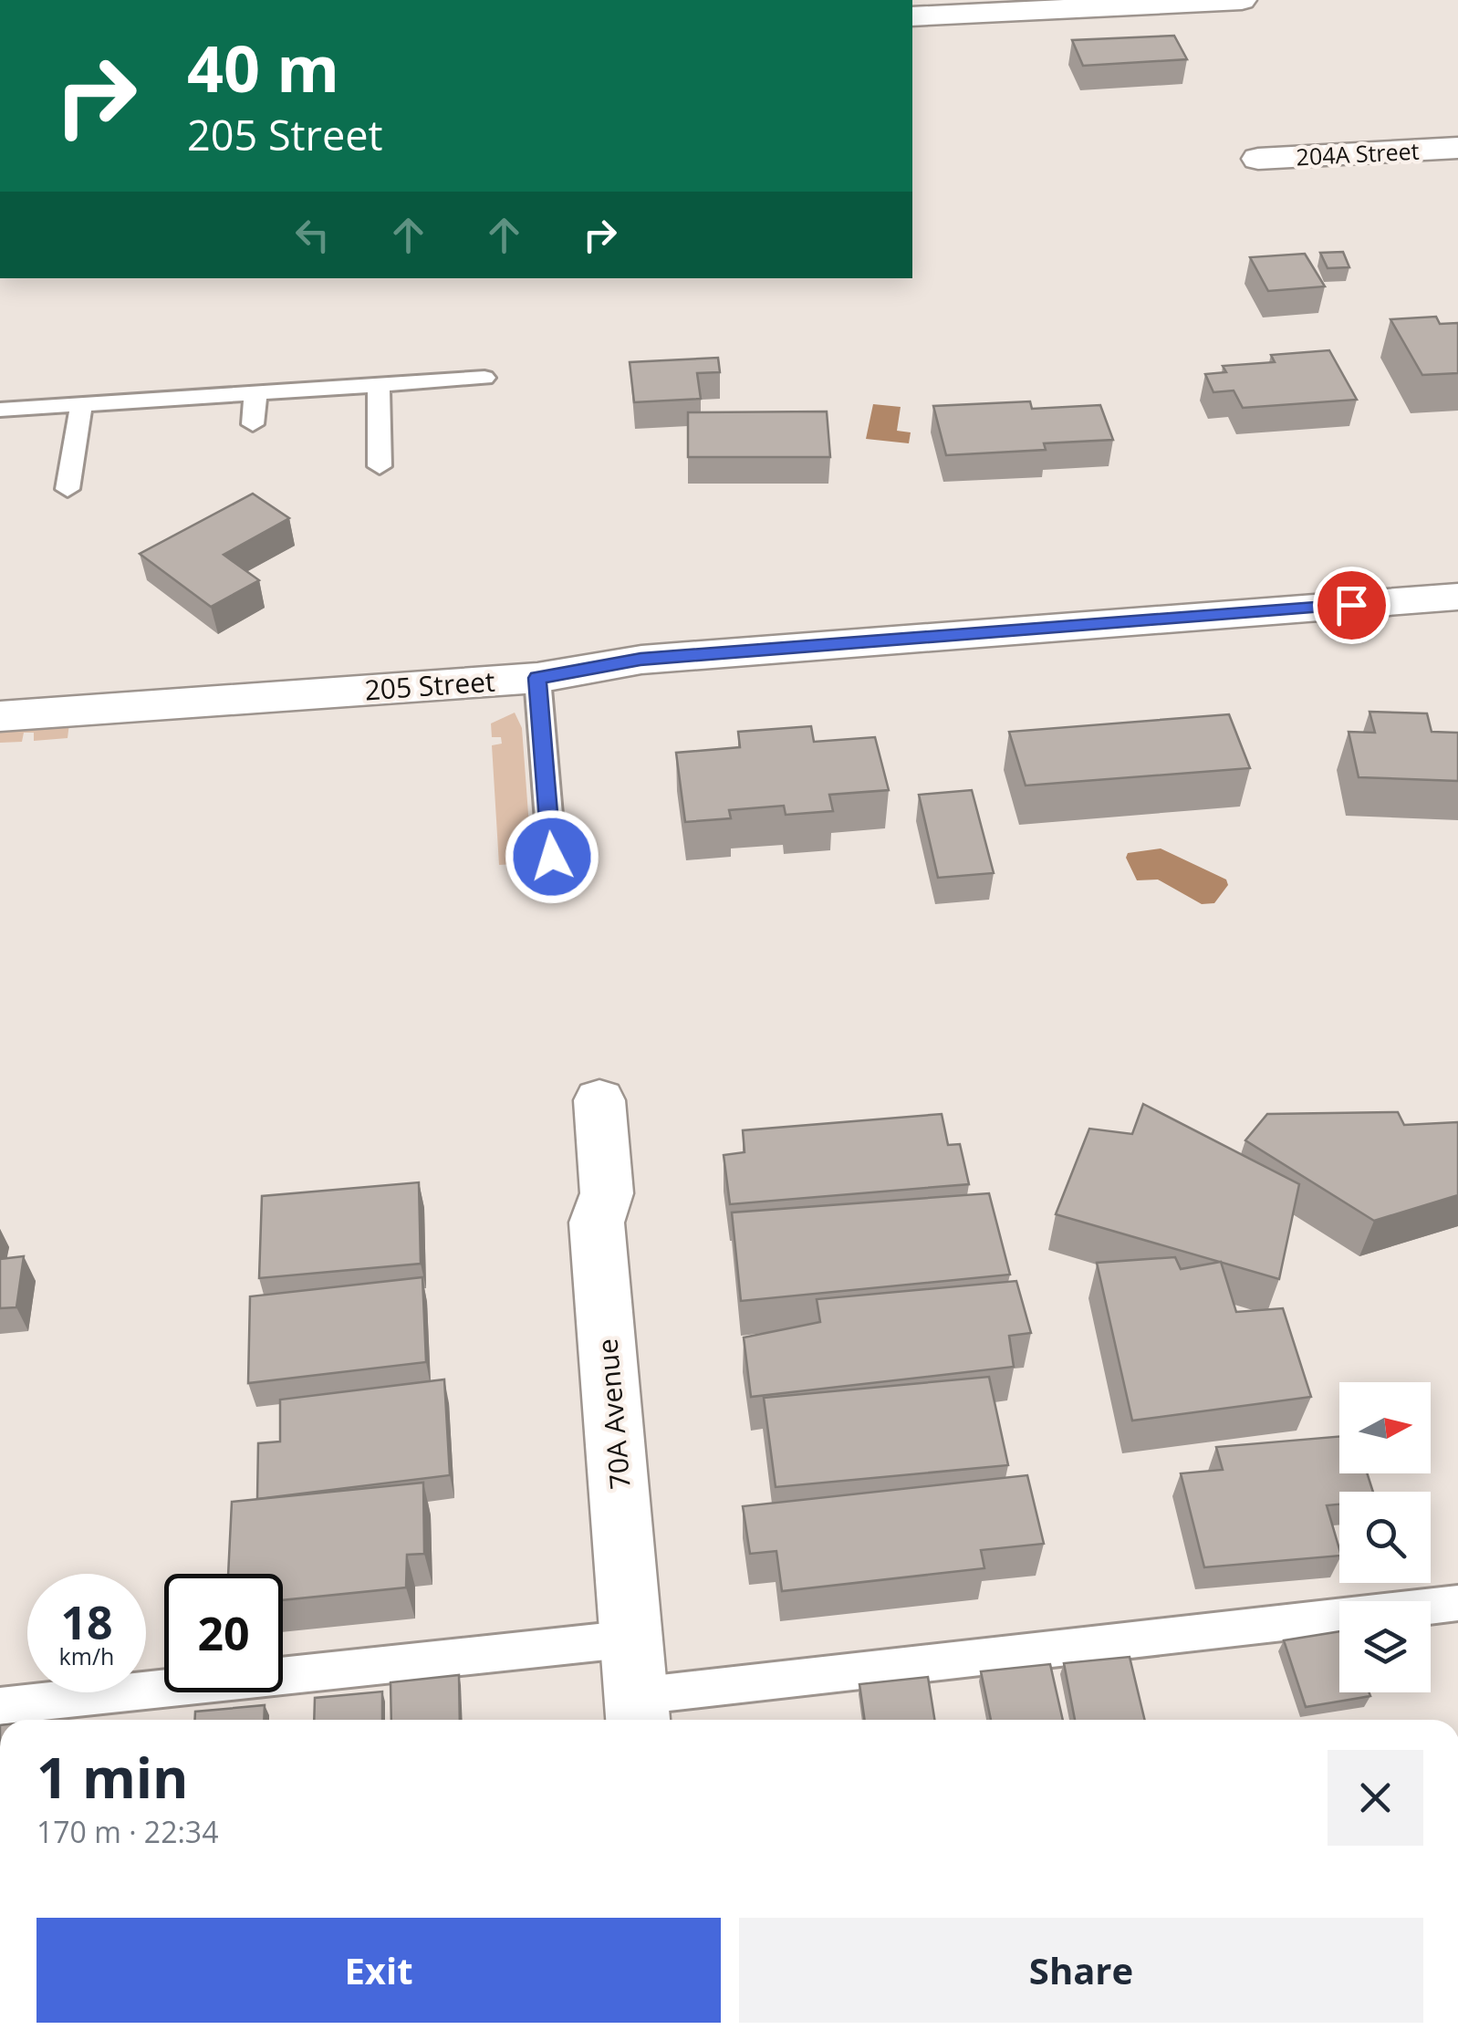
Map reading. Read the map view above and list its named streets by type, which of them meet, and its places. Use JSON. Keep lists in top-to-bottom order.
{
  "streets": {
    "street": ["204A Street", "205 Street", "70A Avenue"]
  },
  "north": "right",
  "page": {
    "turn": ["40 m", "205 Street"],
    "speed": "18 km/h",
    "limit": "20",
    "heading": ["1 min", "170 m · 22:34"],
    "buttons": ["Exit", "Share"]
  }
}
